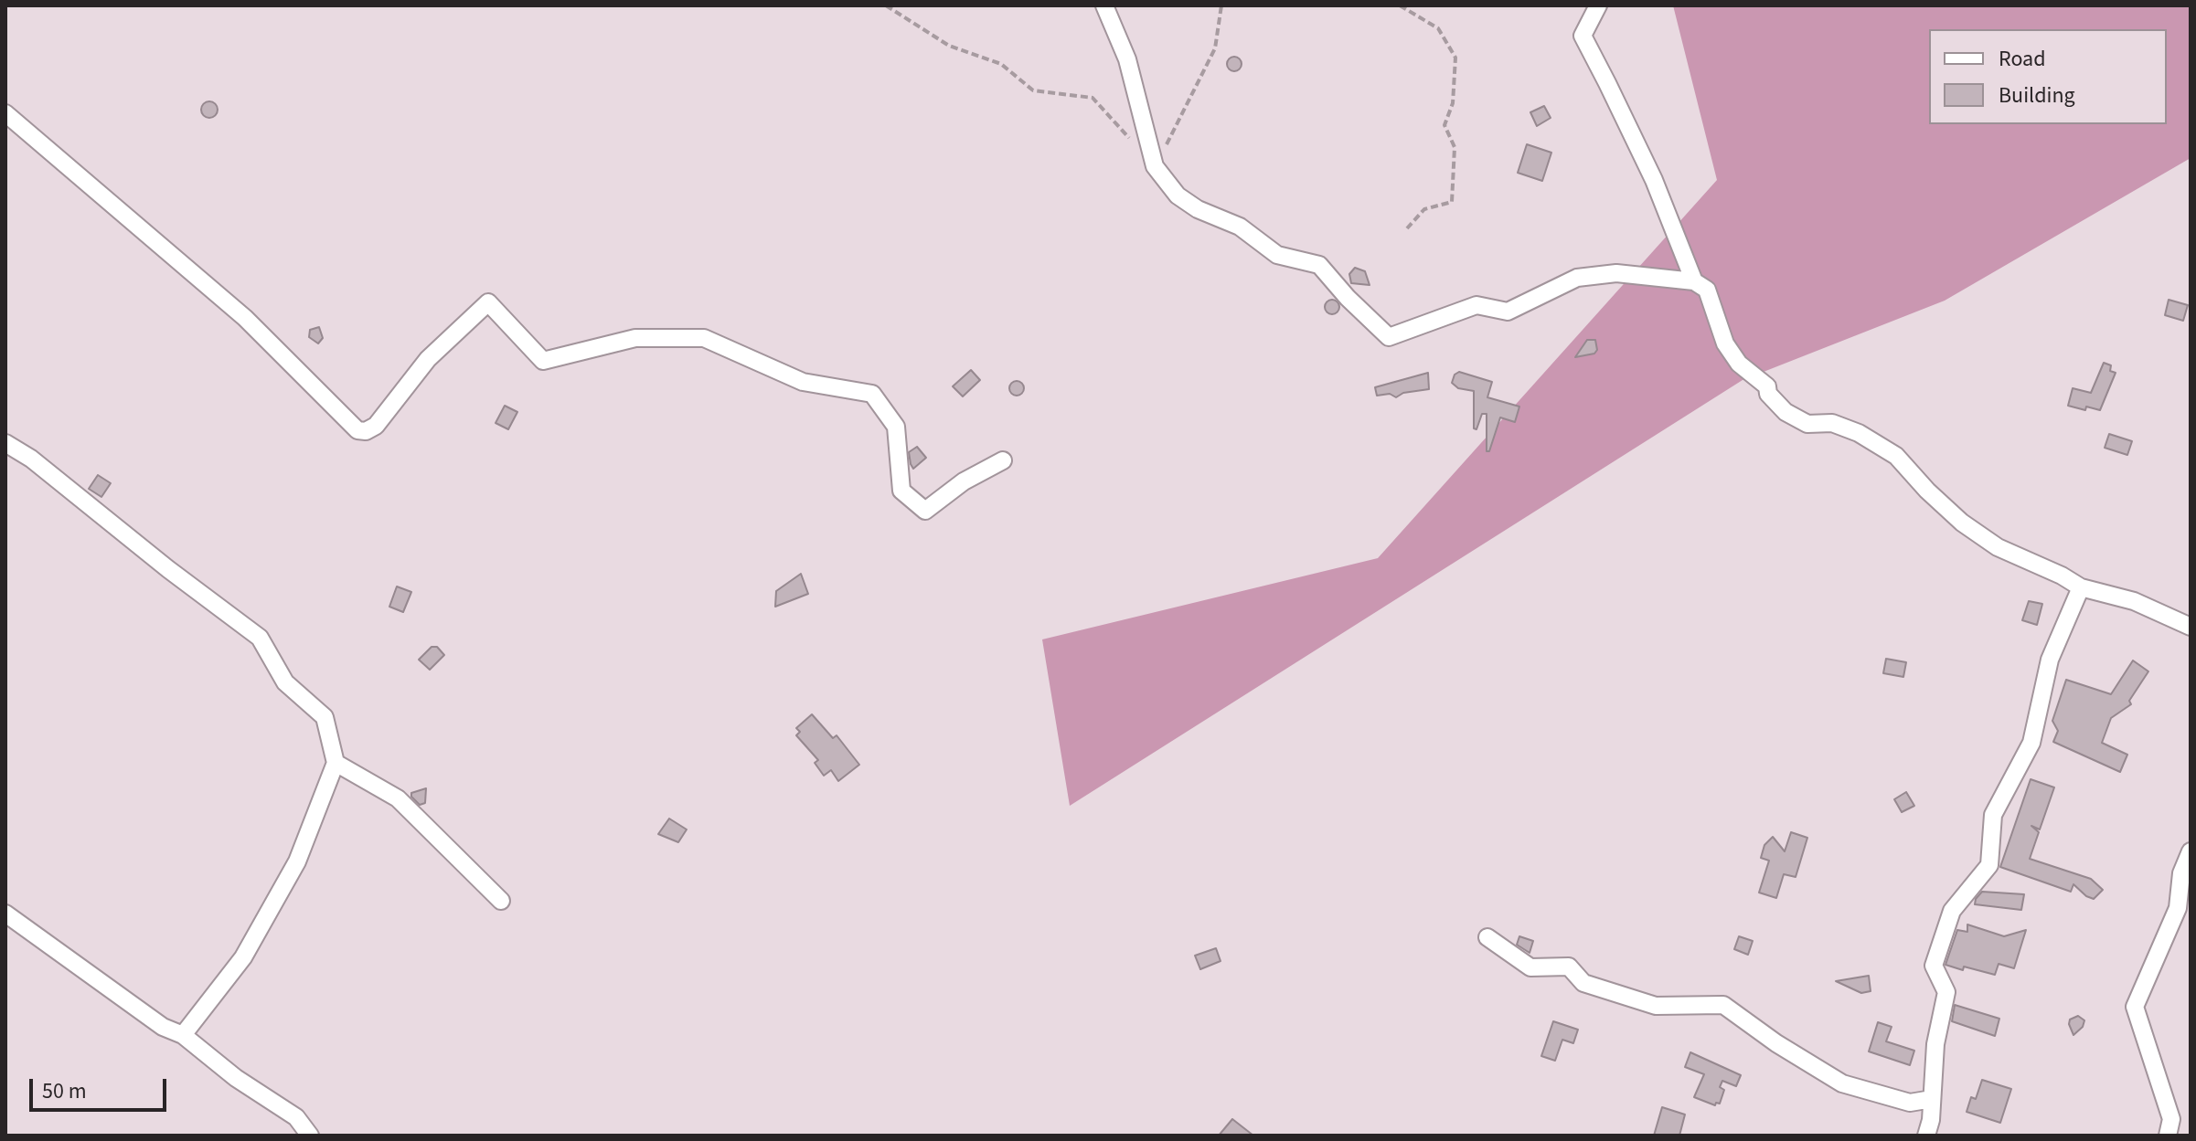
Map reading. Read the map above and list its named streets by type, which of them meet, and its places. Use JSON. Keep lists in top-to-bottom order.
{
  "legend": ["Road", "Building"],
  "scale_bar": "50 m"
}
